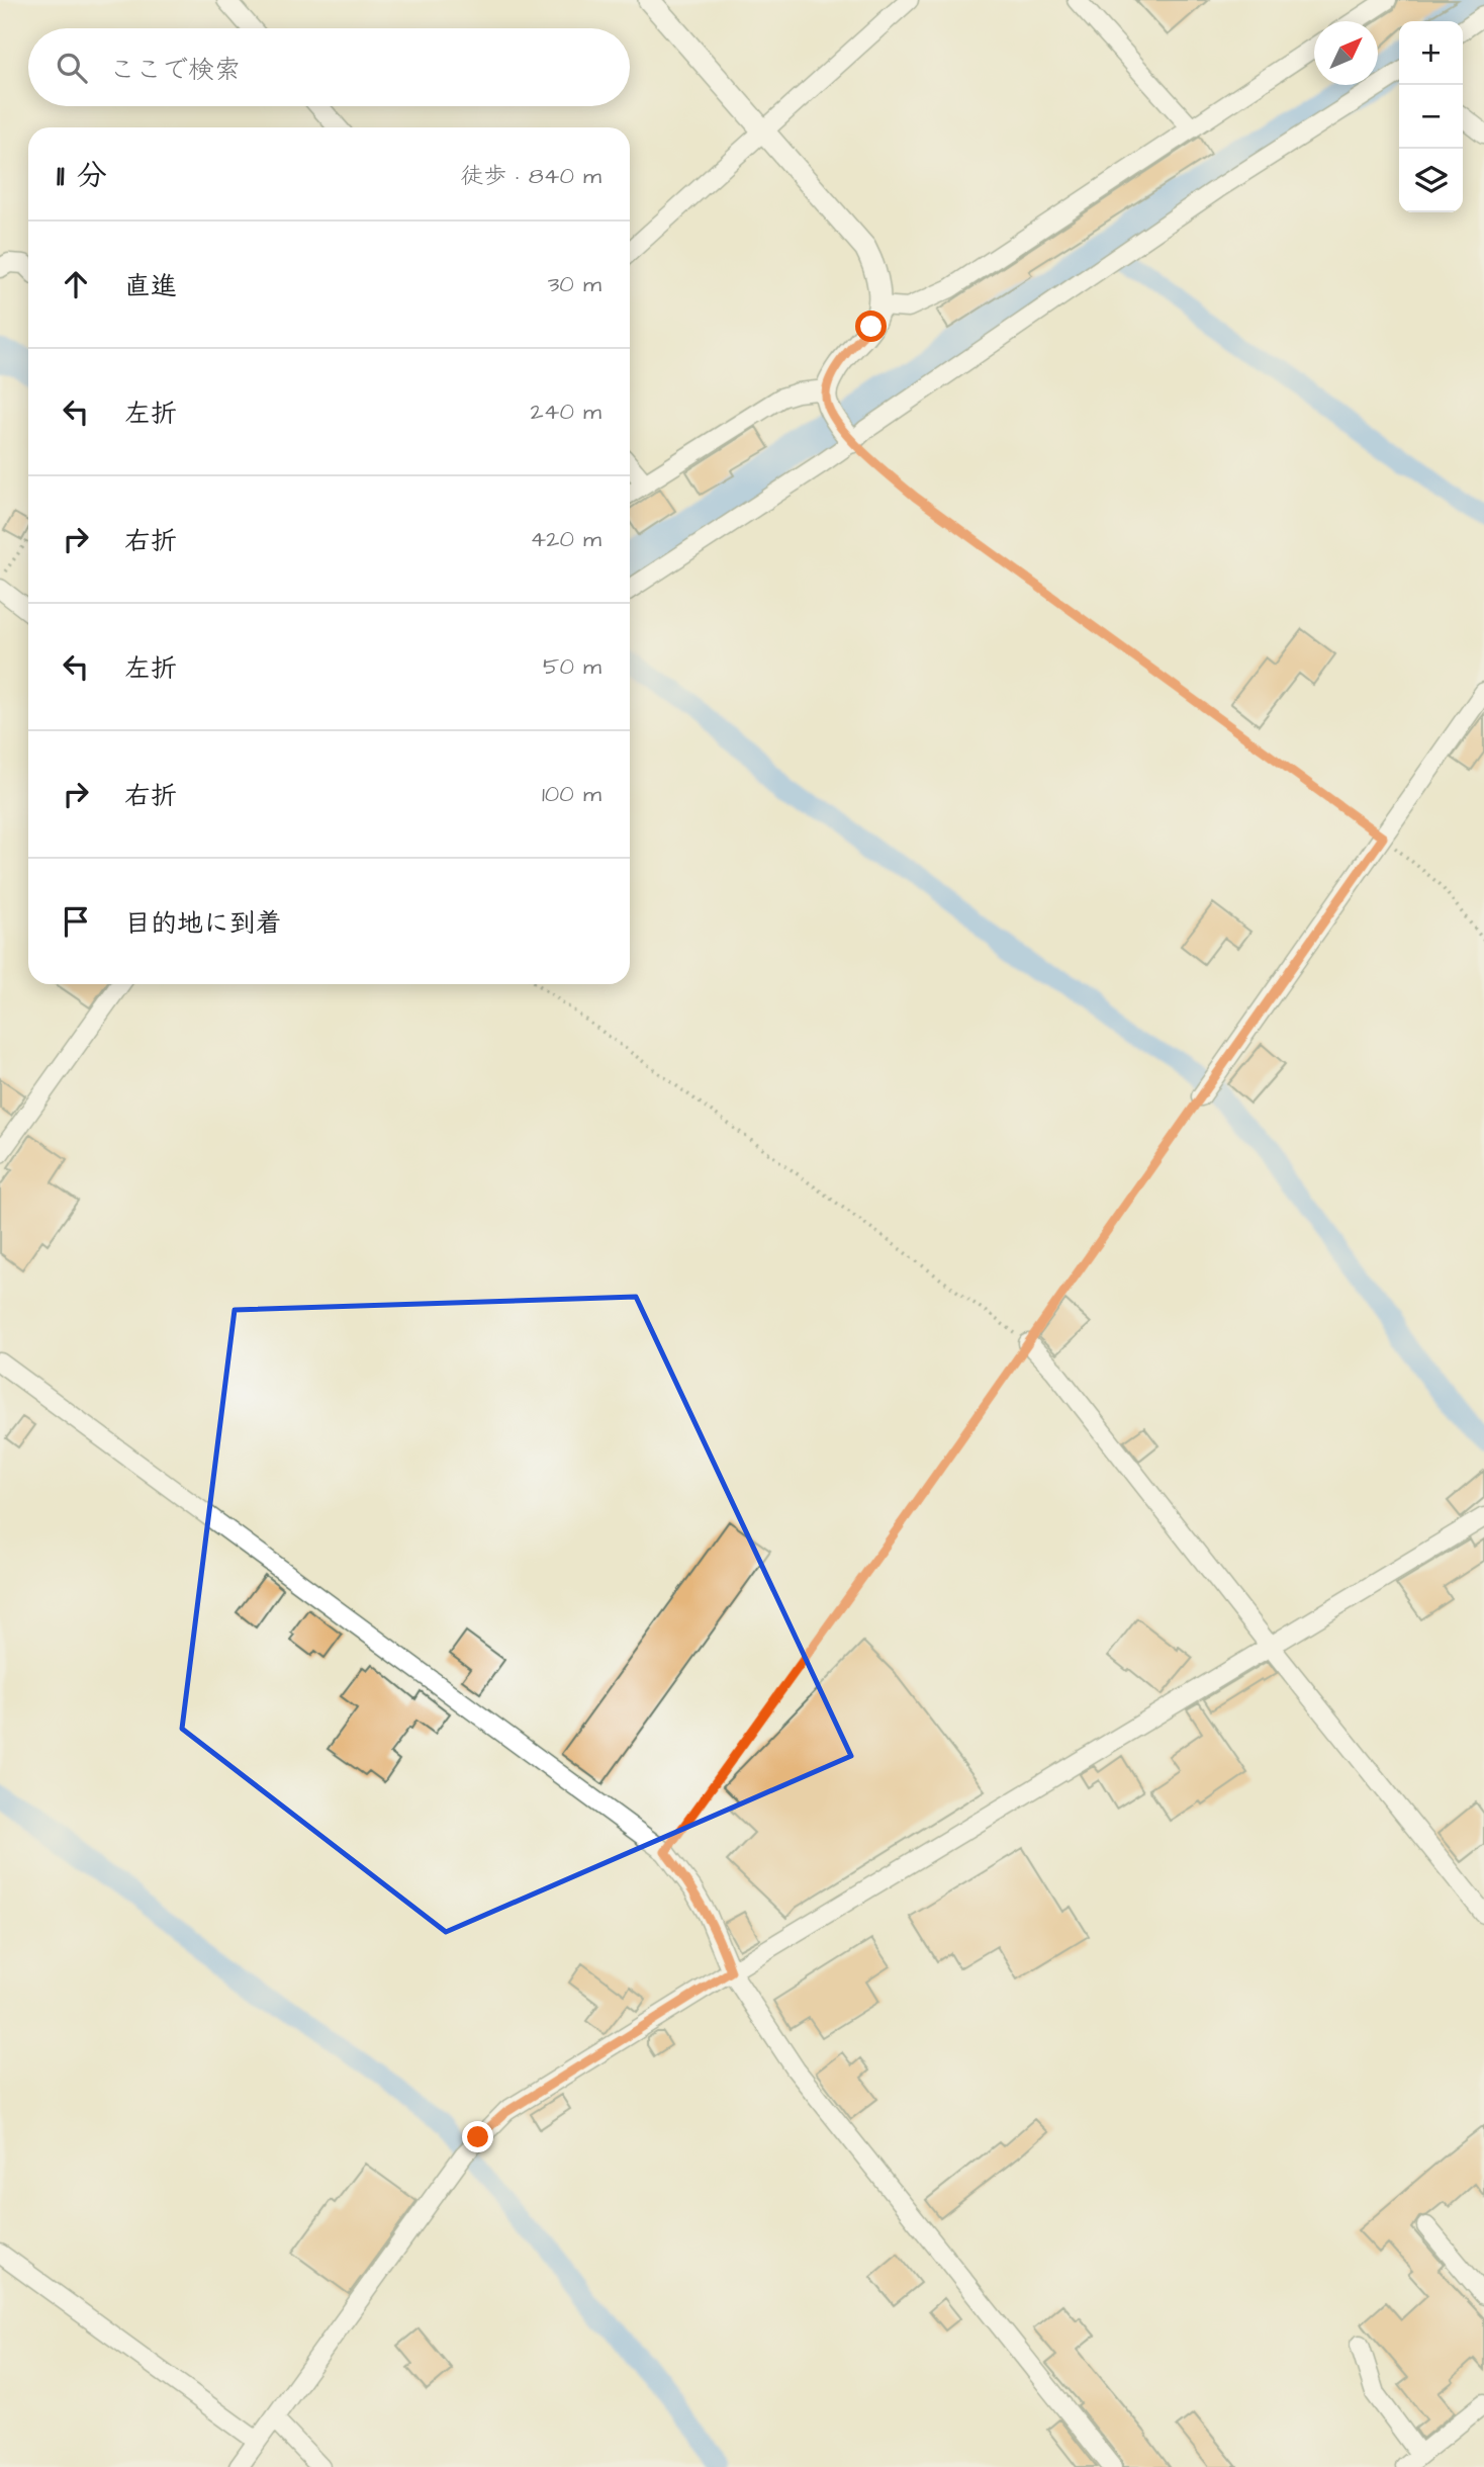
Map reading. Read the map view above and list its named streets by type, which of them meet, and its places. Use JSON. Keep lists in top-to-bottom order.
{
  "north": "top right",
  "page": {
    "map_buttons": ["+", "−"],
    "search": "ここで検索",
    "heading": ["11 分", "徒歩 · 840 m"],
    "list": [
      ["直進", "30 m"],
      ["左折", "240 m"],
      ["右折", "420 m"],
      ["左折", "50 m"],
      ["右折", "100 m"],
      "目的地に到着"
    ]
  }
}
